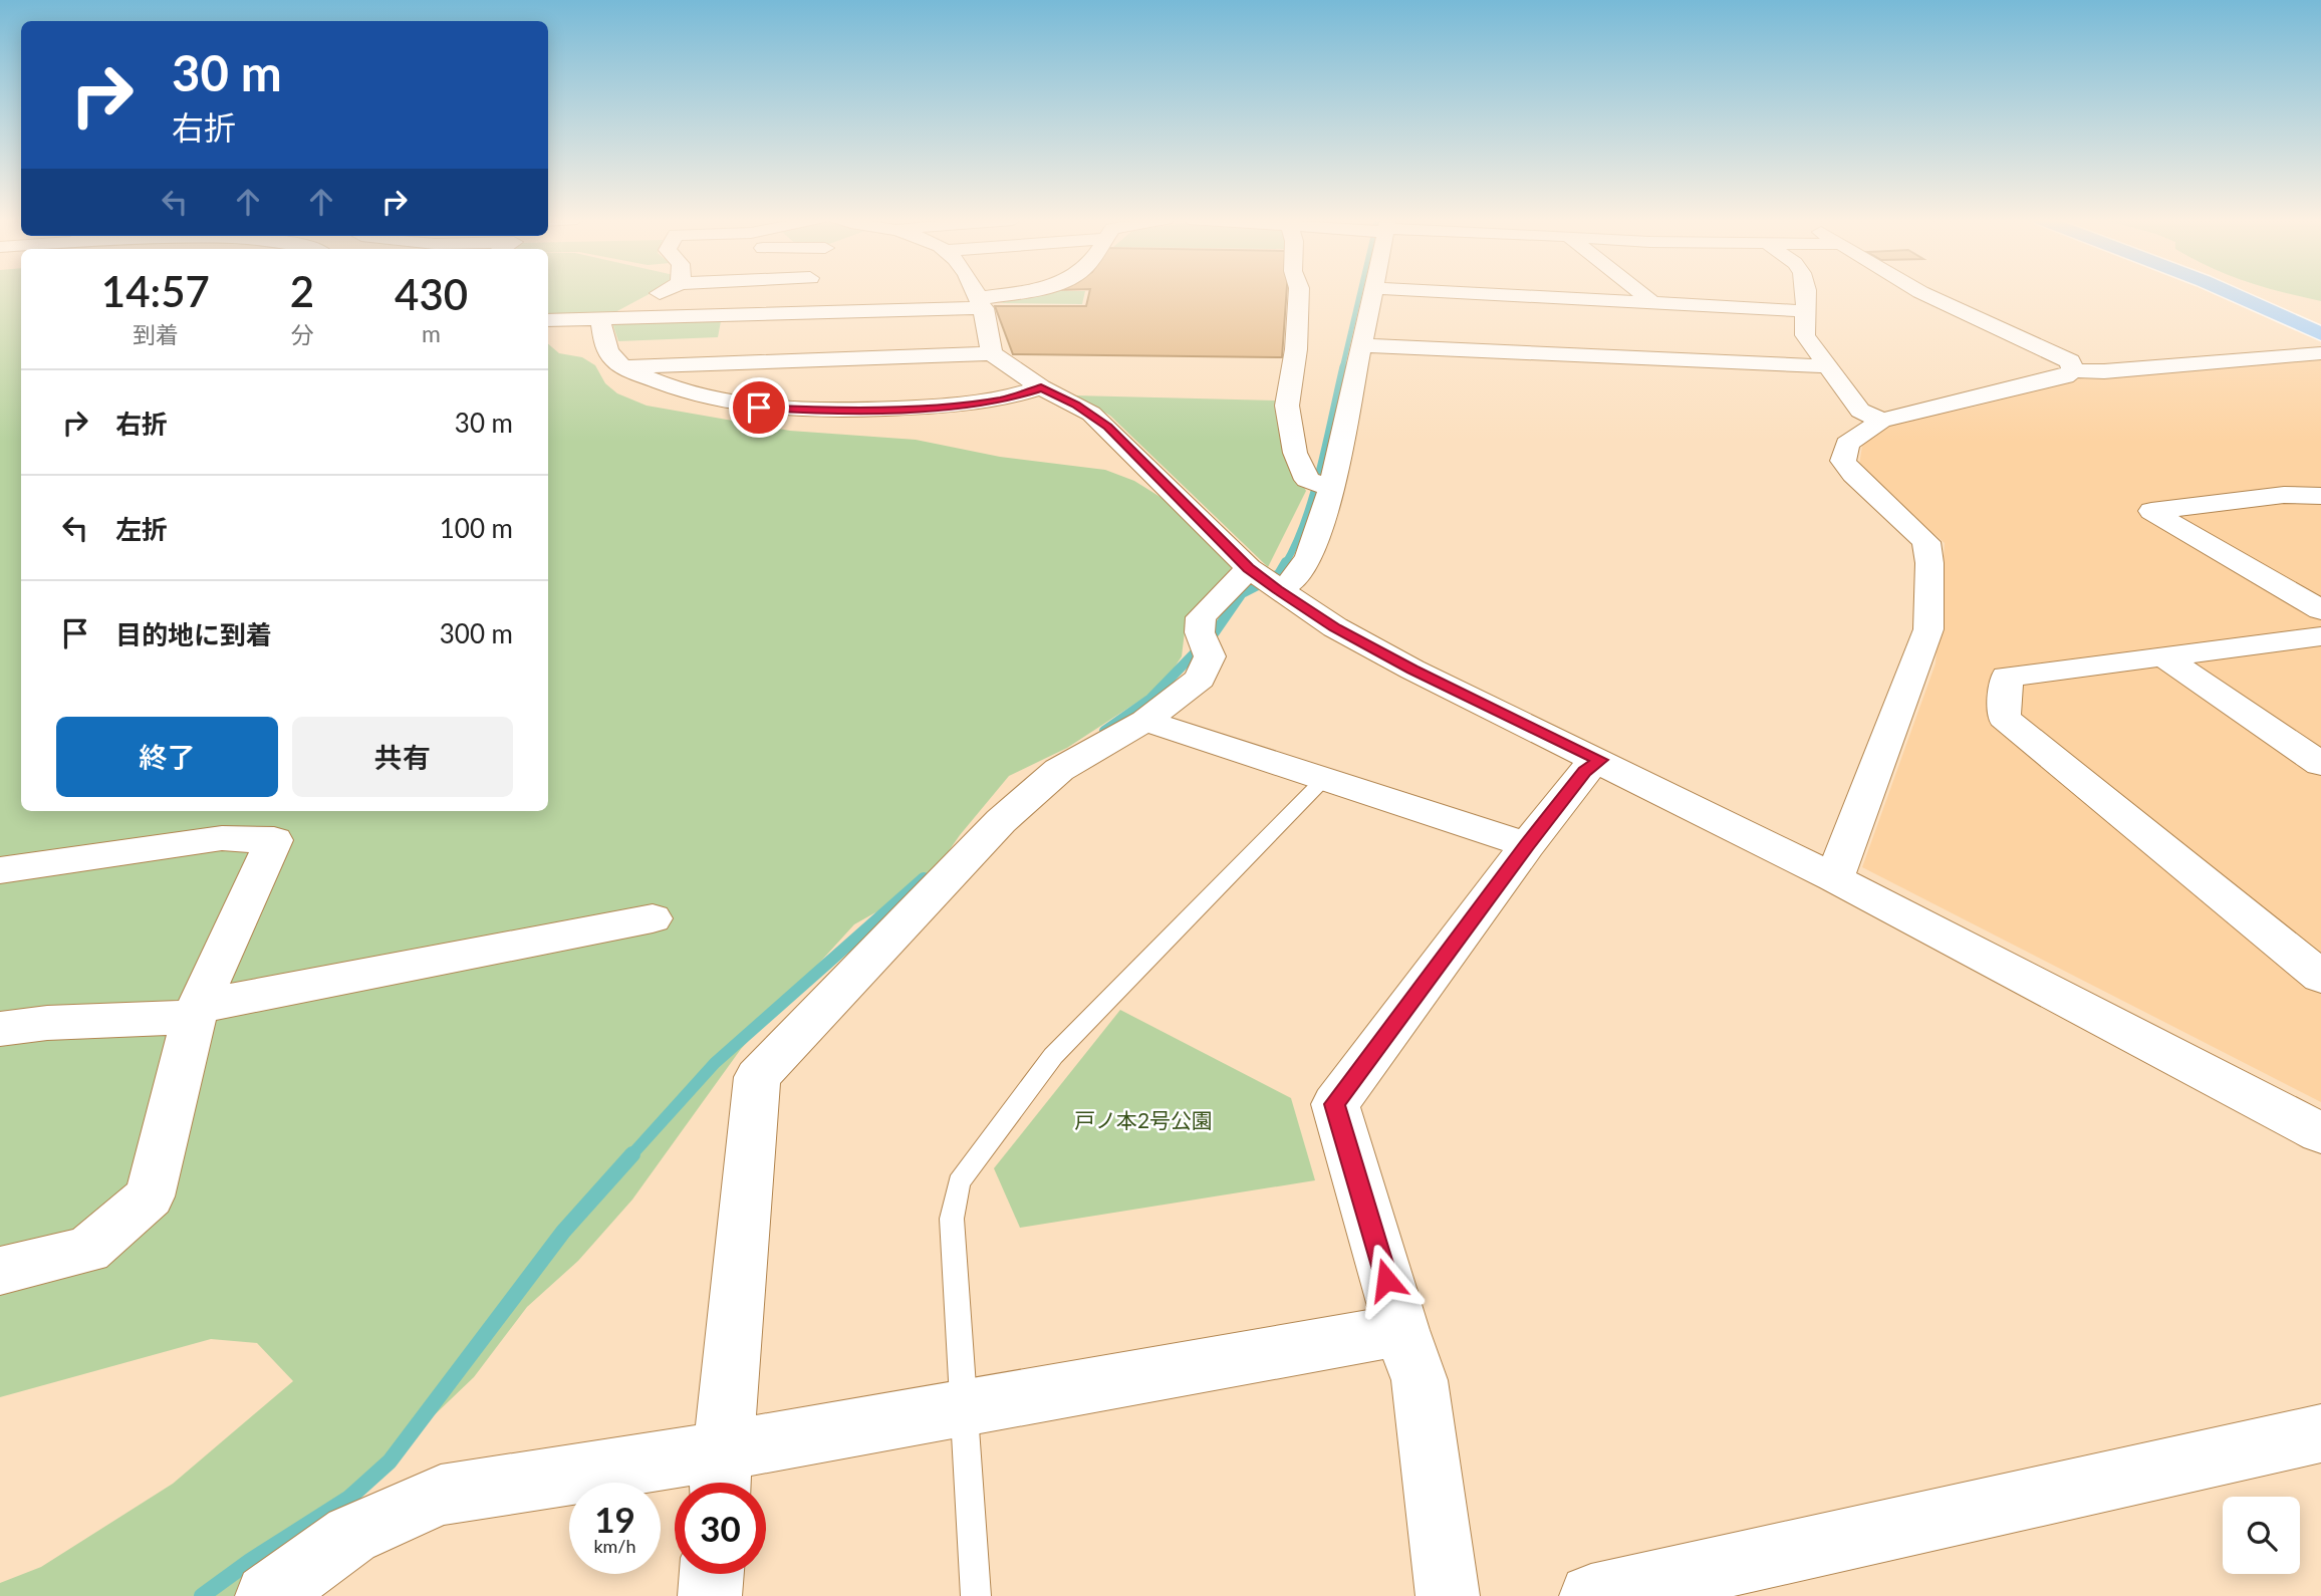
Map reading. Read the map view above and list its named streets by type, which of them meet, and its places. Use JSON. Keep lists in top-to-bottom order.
{
  "parks": ["戸ノ本2号公園"],
  "page": {
    "turn": ["30 m", "右折"],
    "eta": [
      "14:57",
      "到着",
      "2",
      "分",
      "430",
      "m"
    ],
    "list": [
      {
        "name": "右折",
        "value": "30 m"
      },
      {
        "name": "左折",
        "value": "100 m"
      },
      {
        "name": "目的地に到着",
        "value": "300 m"
      }
    ],
    "buttons": ["終了", "共有"],
    "speed": "19 km/h",
    "limit": "30"
  }
}
